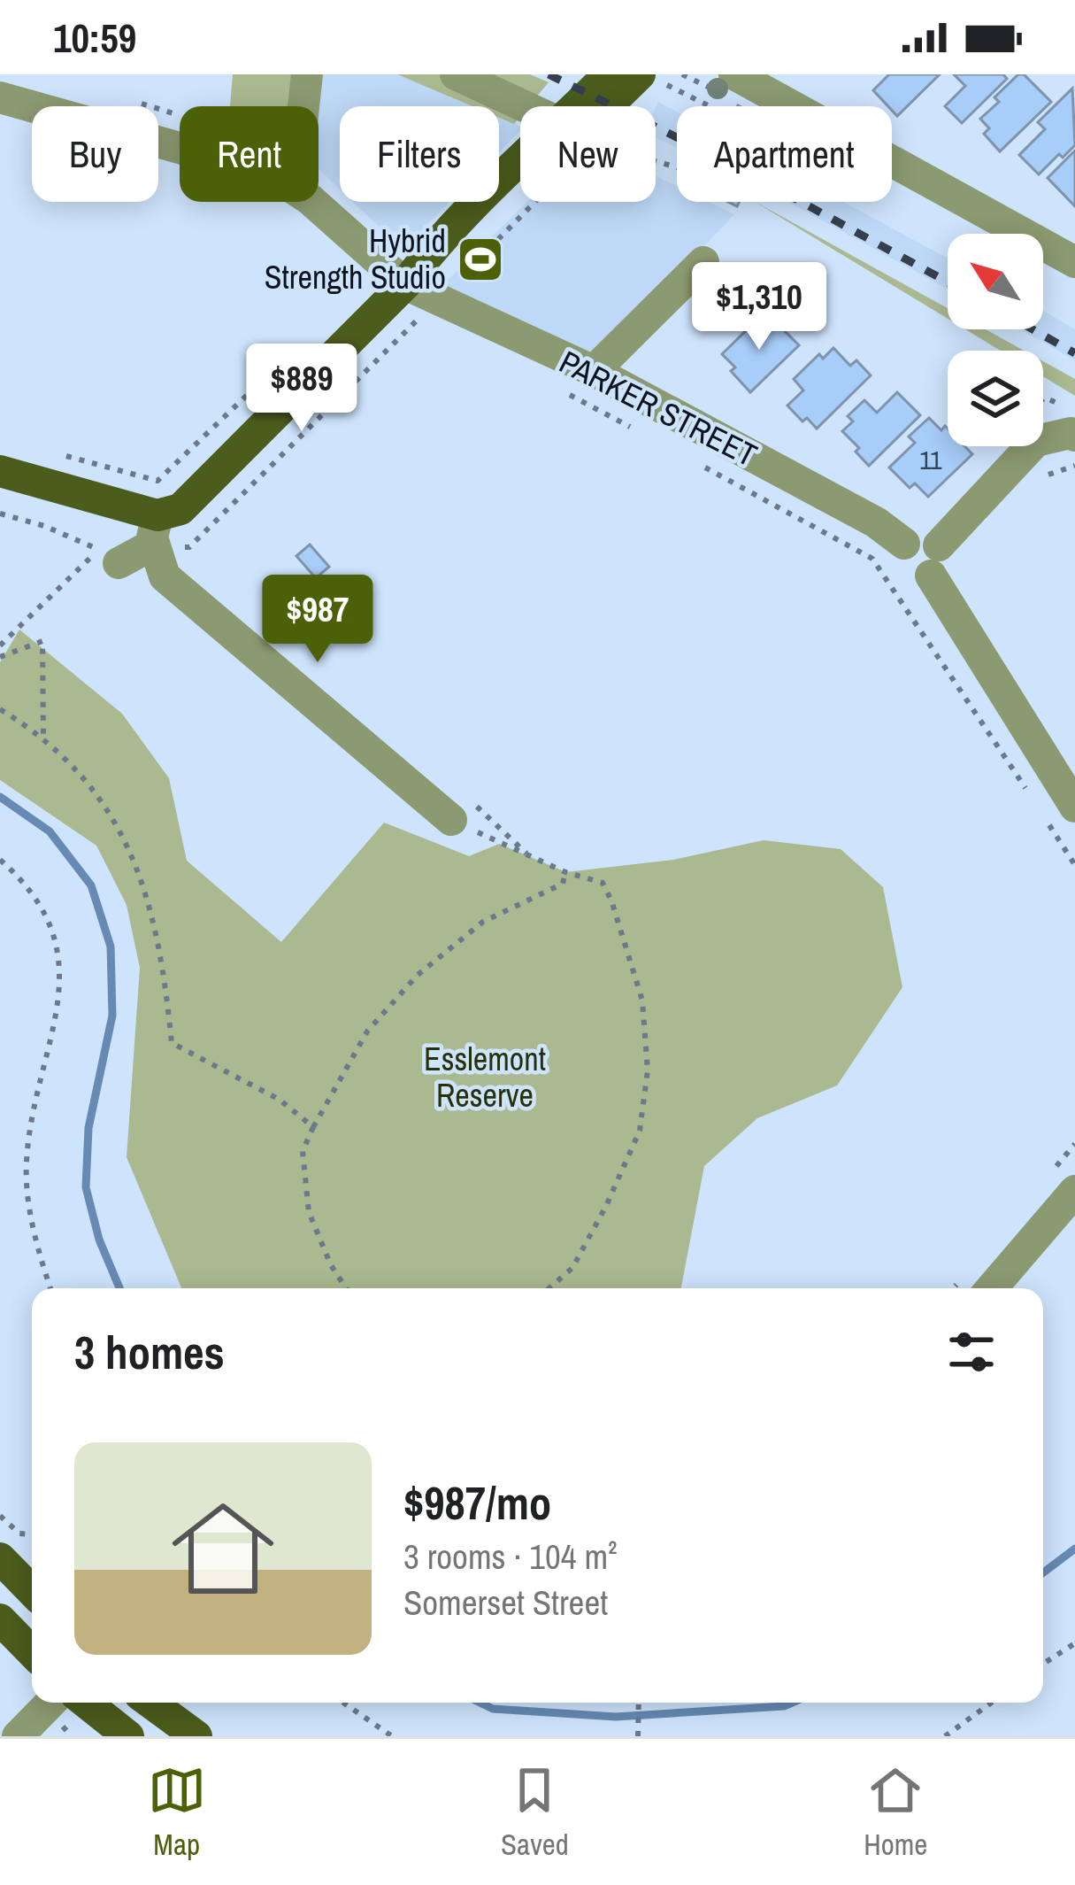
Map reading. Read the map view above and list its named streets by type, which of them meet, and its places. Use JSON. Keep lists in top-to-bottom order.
{
  "streets": {
    "street": ["PARKER STREET"]
  },
  "parks": ["Esslemont Reserve"],
  "places": {
    "sports": ["Hybrid Strength Studio"]
  },
  "house_numbers": ["11"],
  "north": "top left",
  "page": {
    "status": "10:59",
    "chip": [
      "Buy",
      "Rent",
      "Filters",
      "New",
      "Apartment"
    ],
    "price": ["$1,310", "$889", "$987"],
    "heading": "3 homes",
    "list": [
      {
        "name": "$987/mo",
        "note": "3 rooms · 104 m² · Somerset Street"
      }
    ],
    "tabs": ["Map", "Saved", "Home"]
  }
}
